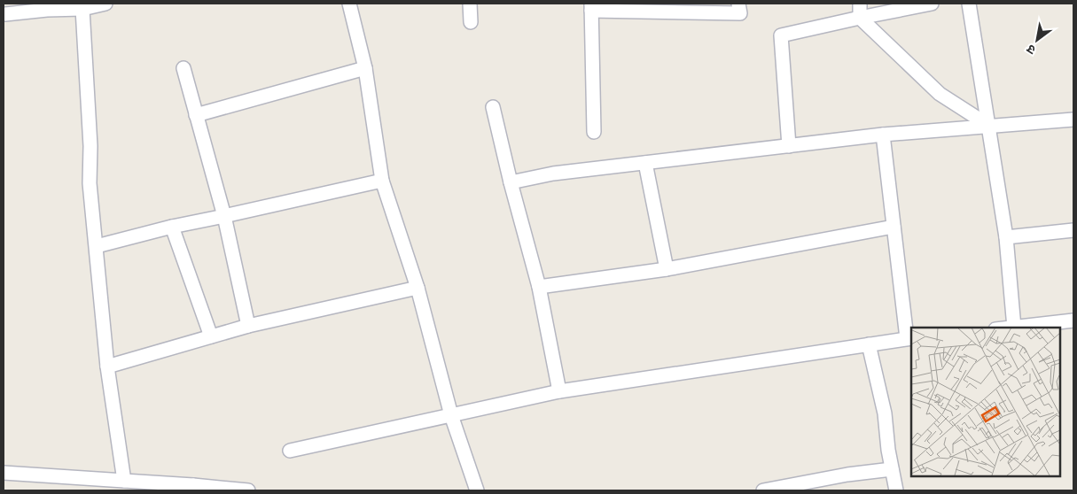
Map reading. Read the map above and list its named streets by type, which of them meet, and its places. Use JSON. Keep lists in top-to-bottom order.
{
  "north": "bottom left"
}
